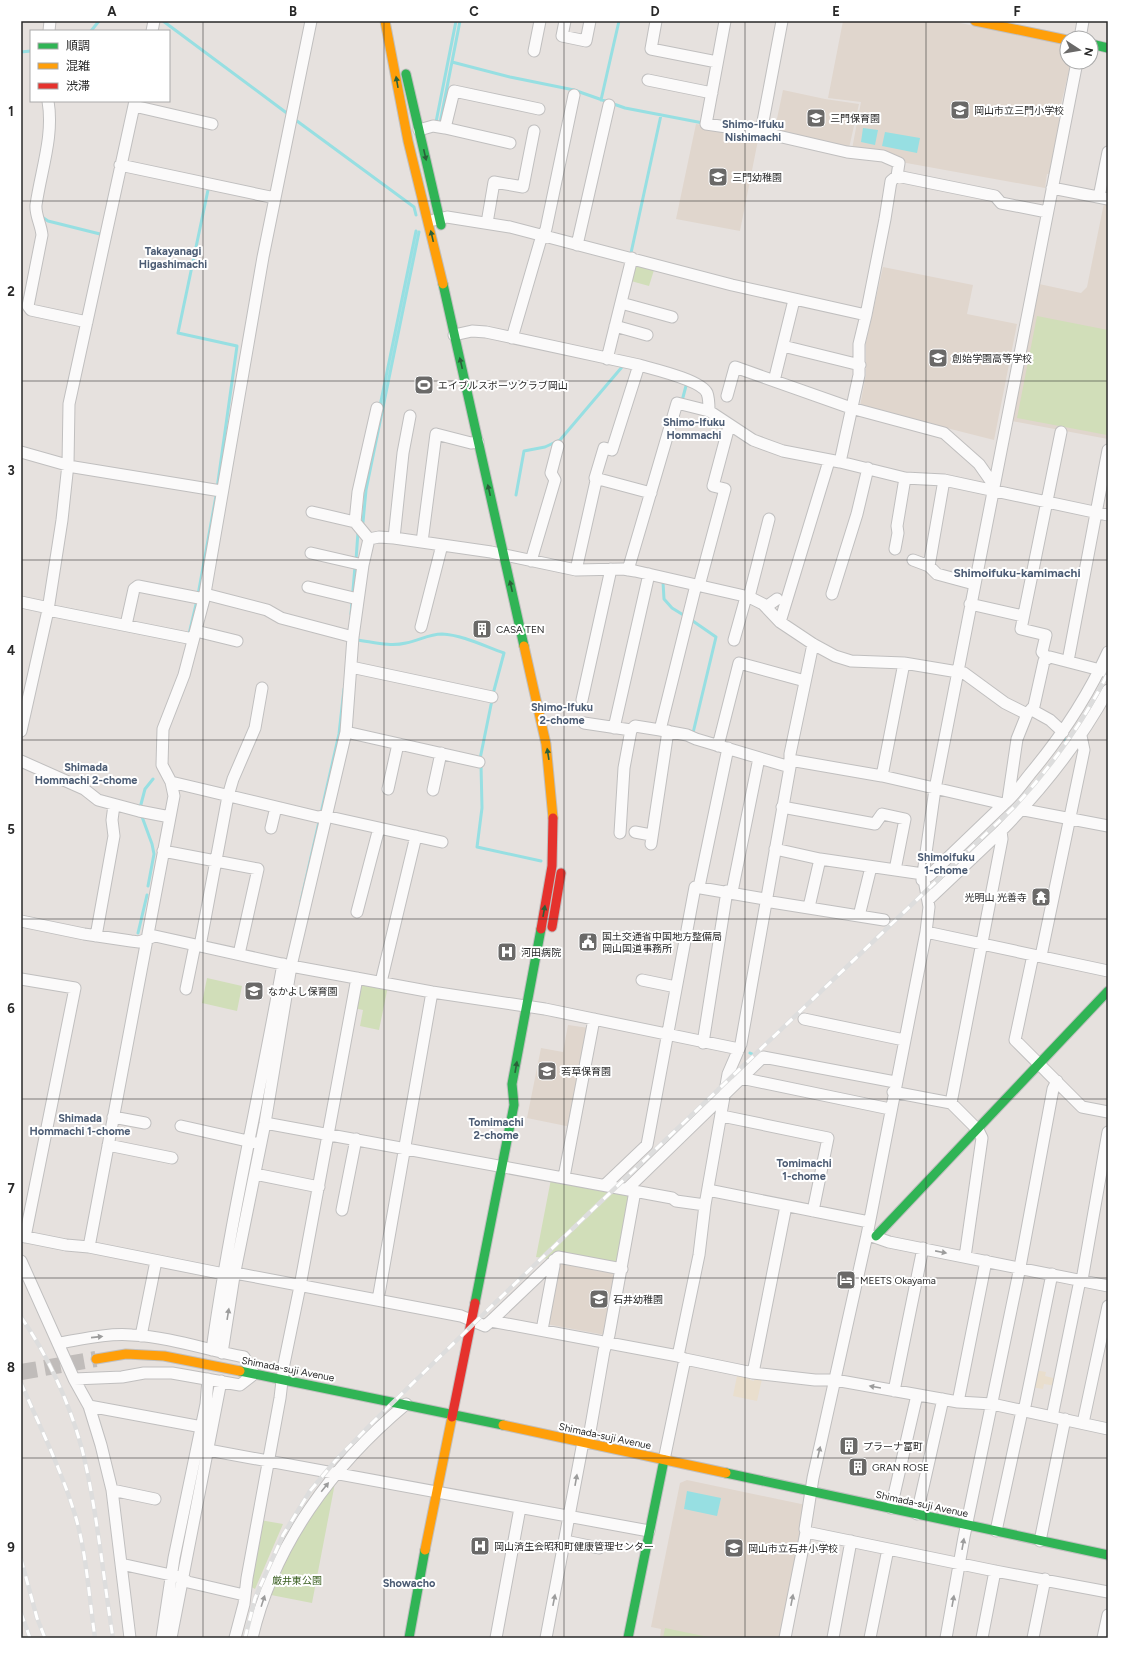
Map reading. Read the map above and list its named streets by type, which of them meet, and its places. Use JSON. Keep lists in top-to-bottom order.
{
  "streets": {
    "street": ["Shimada-suji Avenue"]
  },
  "districts": [
    "Shimo-Ifuku Nishimachi",
    "Takayanagi Higashimachi",
    "Shimo-Ifuku Hommachi",
    "Shimoifuku-kamimachi",
    "Shimo-Ifuku 2-chome",
    "Shimada Hommachi 2-chome",
    "Shimoifuku 1-chome",
    "Shimada Hommachi 1-chome",
    "Tomimachi 2-chome",
    "Tomimachi 1-chome",
    "Showacho"
  ],
  "parks": ["厳井東公園"],
  "places": {
    "school or university": [
      "岡山市立三門小学校",
      "三門保育園",
      "三門幼稚園",
      "創始学園高等学校",
      "なかよし保育園",
      "若草保育園",
      "石井幼稚園",
      "岡山市立石井小学校"
    ],
    "sports": ["エイブルスポーツクラブ岡山"],
    "building": ["CASA TEN", "プラーナ富町", "GRAN ROSE"],
    "temple": ["光明山 光善寺"],
    "public building": ["国土交通省中国地方整備局 岡山国道事務所"],
    "hospital": ["河田病院", "岡山済生会昭和町健康管理センター"],
    "hotel": ["MEETS Okayama"]
  },
  "legend": ["順調", "混雑", "渋滞"],
  "north": "right",
  "grid": {
    "columns": [
      "A",
      "B",
      "C",
      "D",
      "E",
      "F"
    ],
    "rows": [
      "1",
      "2",
      "3",
      "4",
      "5",
      "6",
      "7",
      "8",
      "9"
    ]
  }
}
